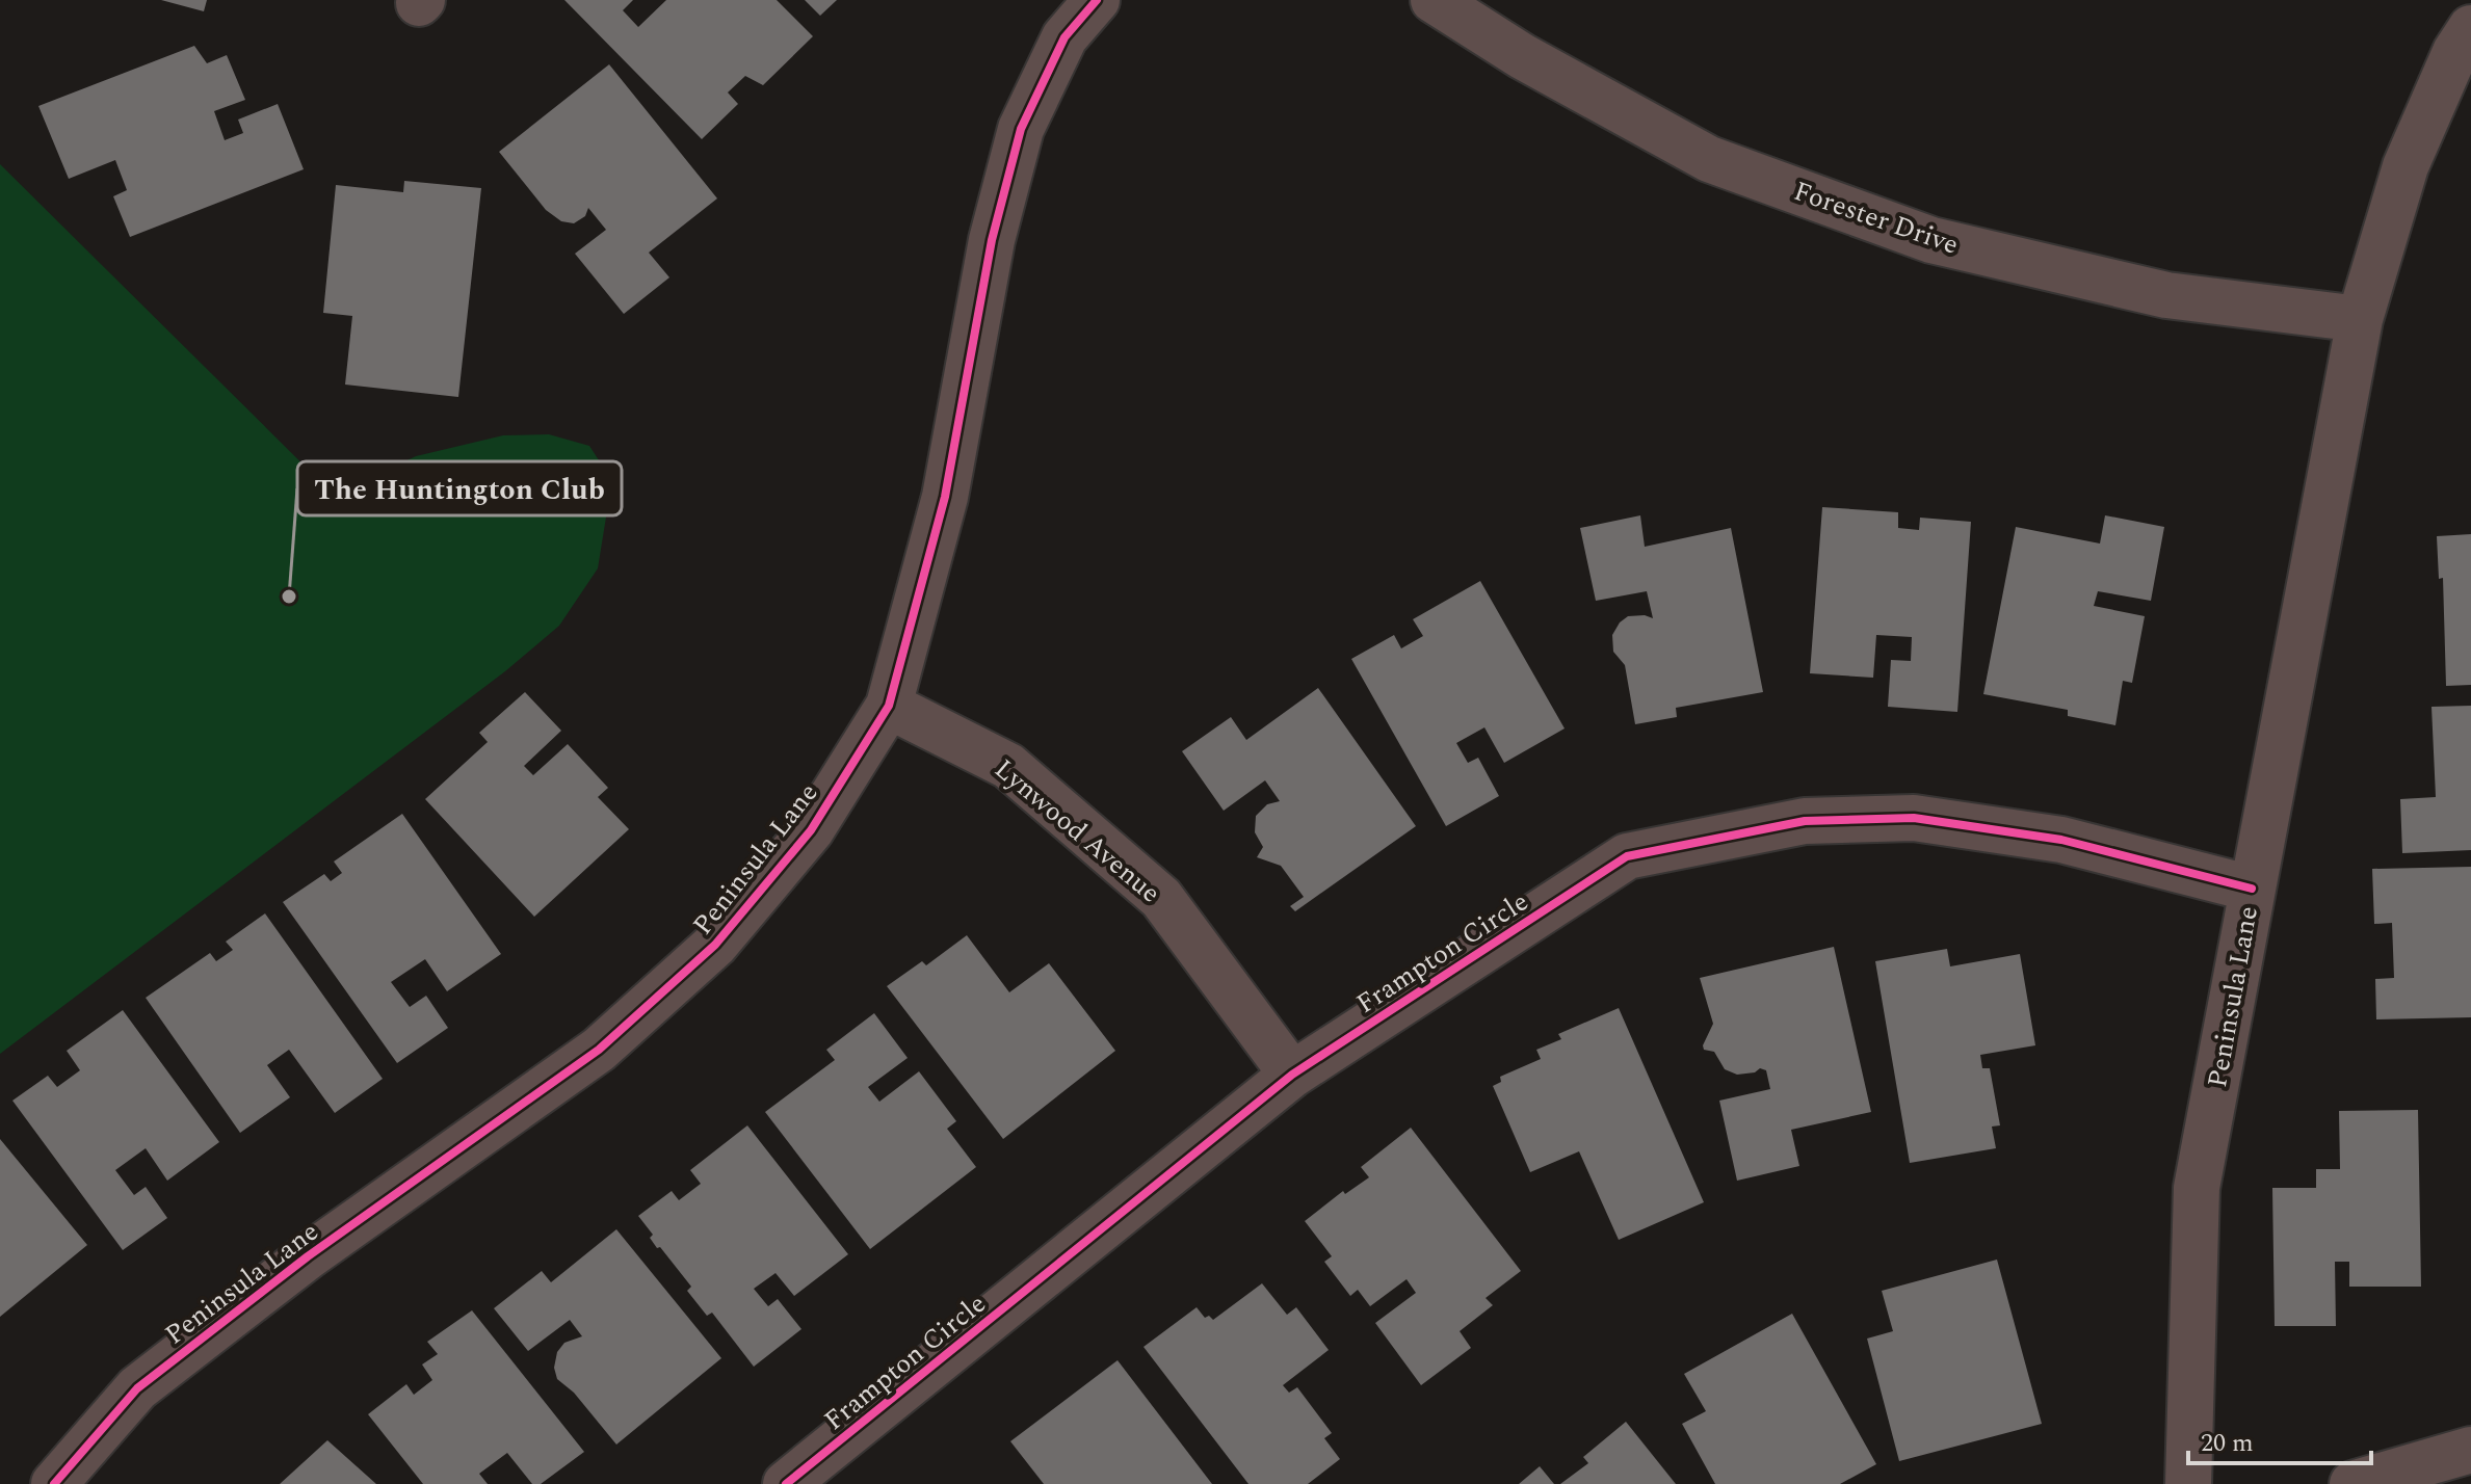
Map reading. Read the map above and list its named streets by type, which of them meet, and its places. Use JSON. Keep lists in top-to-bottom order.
{
  "streets": {
    "street": [
      "Forester Drive",
      "Lynwood Avenue",
      "Peninsula Lane",
      "Frampton Circle"
    ]
  },
  "crossings": [
    ["Forester Drive", "Peninsula Lane"],
    ["Lynwood Avenue", "Peninsula Lane"],
    ["Lynwood Avenue", "Frampton Circle"],
    ["Peninsula Lane", "Frampton Circle"]
  ],
  "places": ["The Huntington Club"],
  "scale_bar": "20 m"
}
